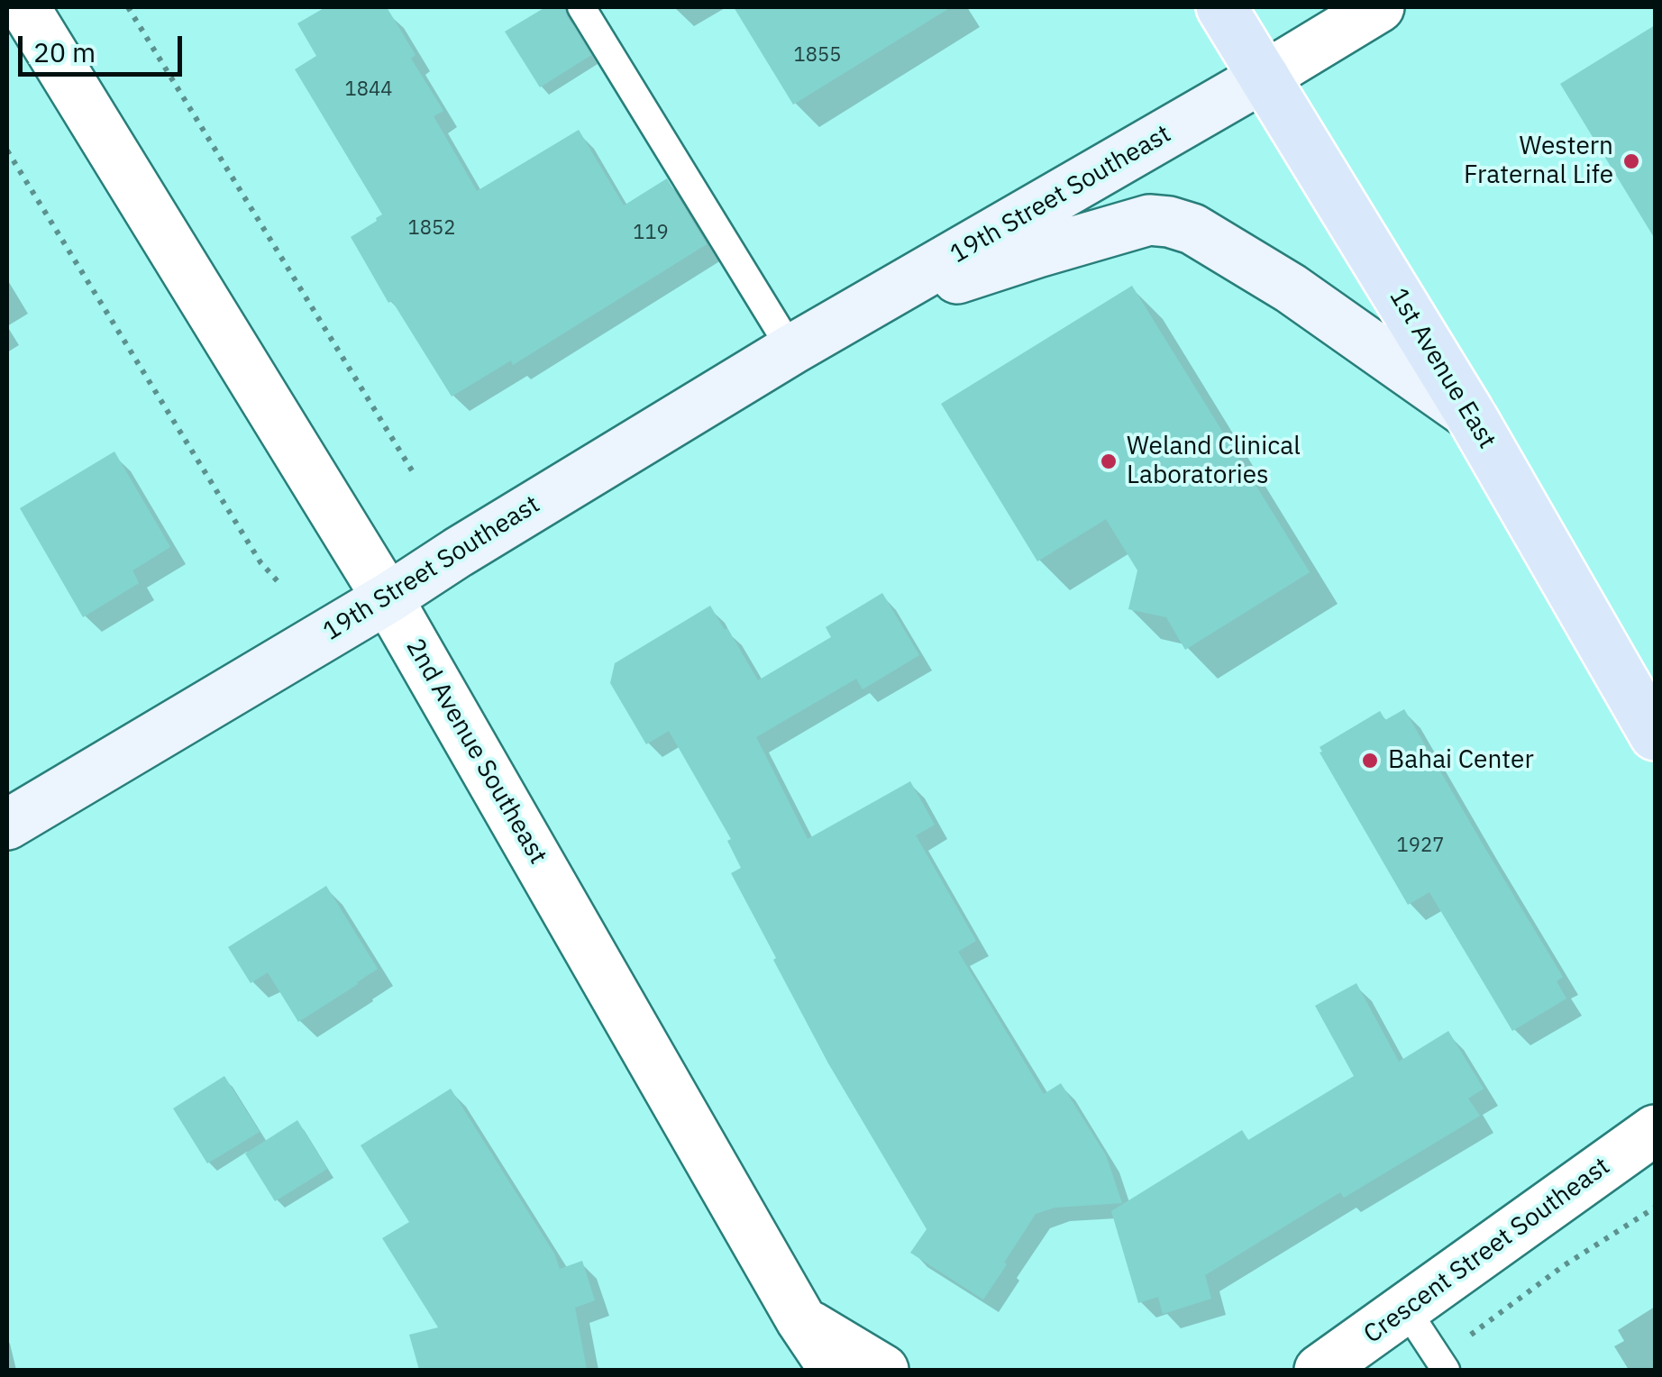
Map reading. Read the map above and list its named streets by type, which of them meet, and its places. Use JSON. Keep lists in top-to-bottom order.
{
  "streets": {
    "main road": ["19th Street Southeast", "1st Avenue East"],
    "street": ["2nd Avenue Southeast", "Crescent Street Southeast"]
  },
  "crossings": [
    ["19th Street Southeast", "1st Avenue East"],
    ["19th Street Southeast", "2nd Avenue Southeast"]
  ],
  "places": ["Western Fraternal Life", "Weland Clinical Laboratories", "Bahai Center"],
  "house_numbers": [
    "1855",
    "1844",
    "1852",
    "119",
    "1927"
  ],
  "scale_bar": "20 m"
}
